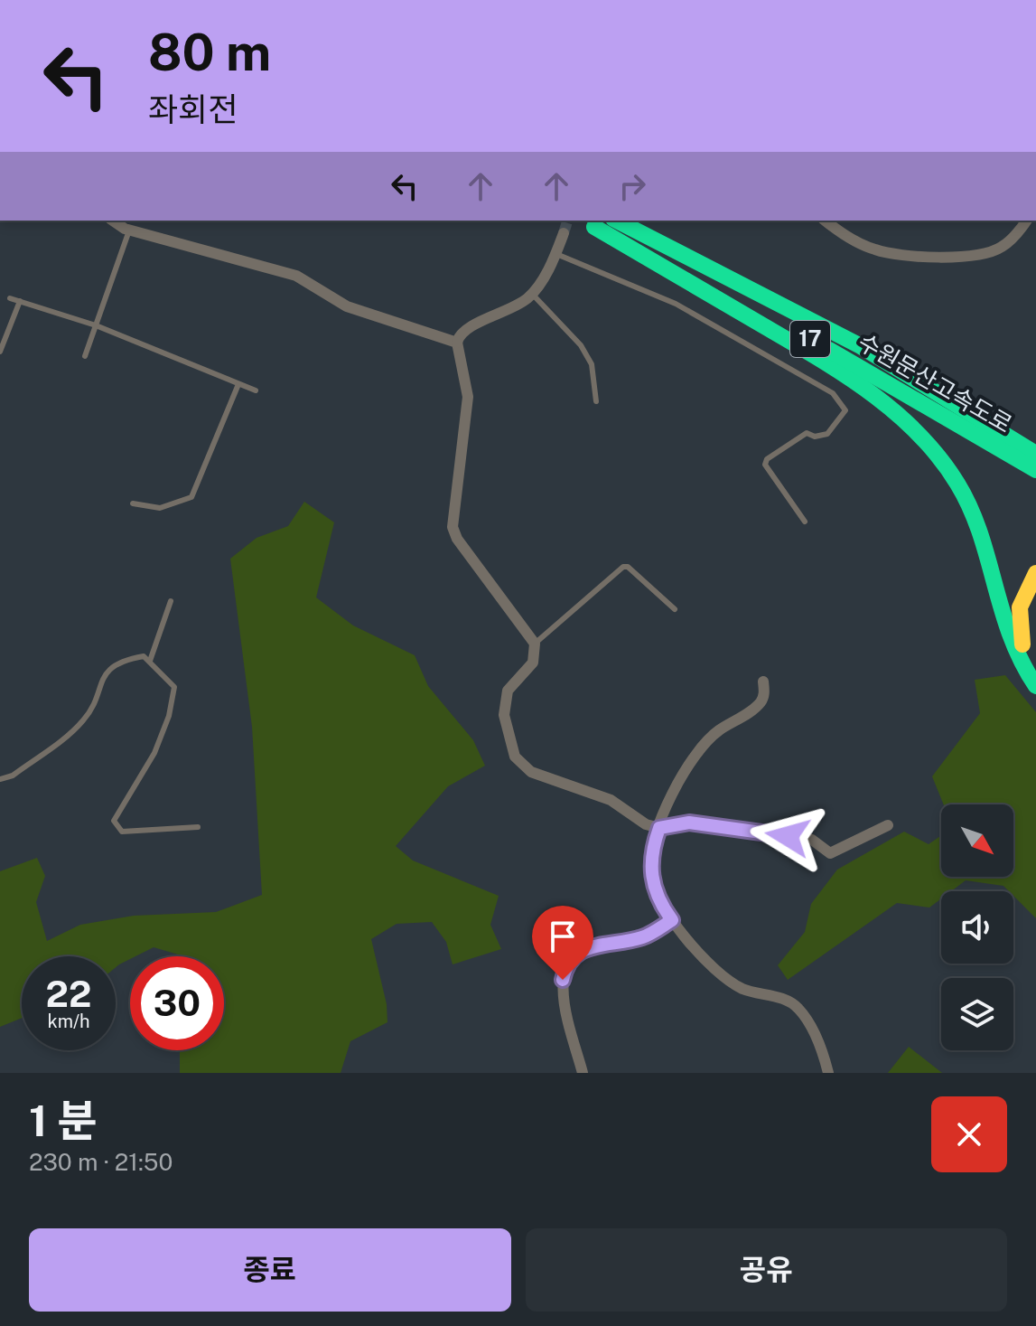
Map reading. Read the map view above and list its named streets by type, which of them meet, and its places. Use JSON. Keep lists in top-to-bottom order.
{
  "streets": {
    "highway": ["17", "수원문산고속도로"]
  },
  "north": "bottom right",
  "page": {
    "turn": ["80 m", "좌회전"],
    "speed": "22 km/h",
    "limit": "30",
    "heading": ["1 분", "230 m · 21:50"],
    "buttons": ["종료", "공유"]
  }
}
